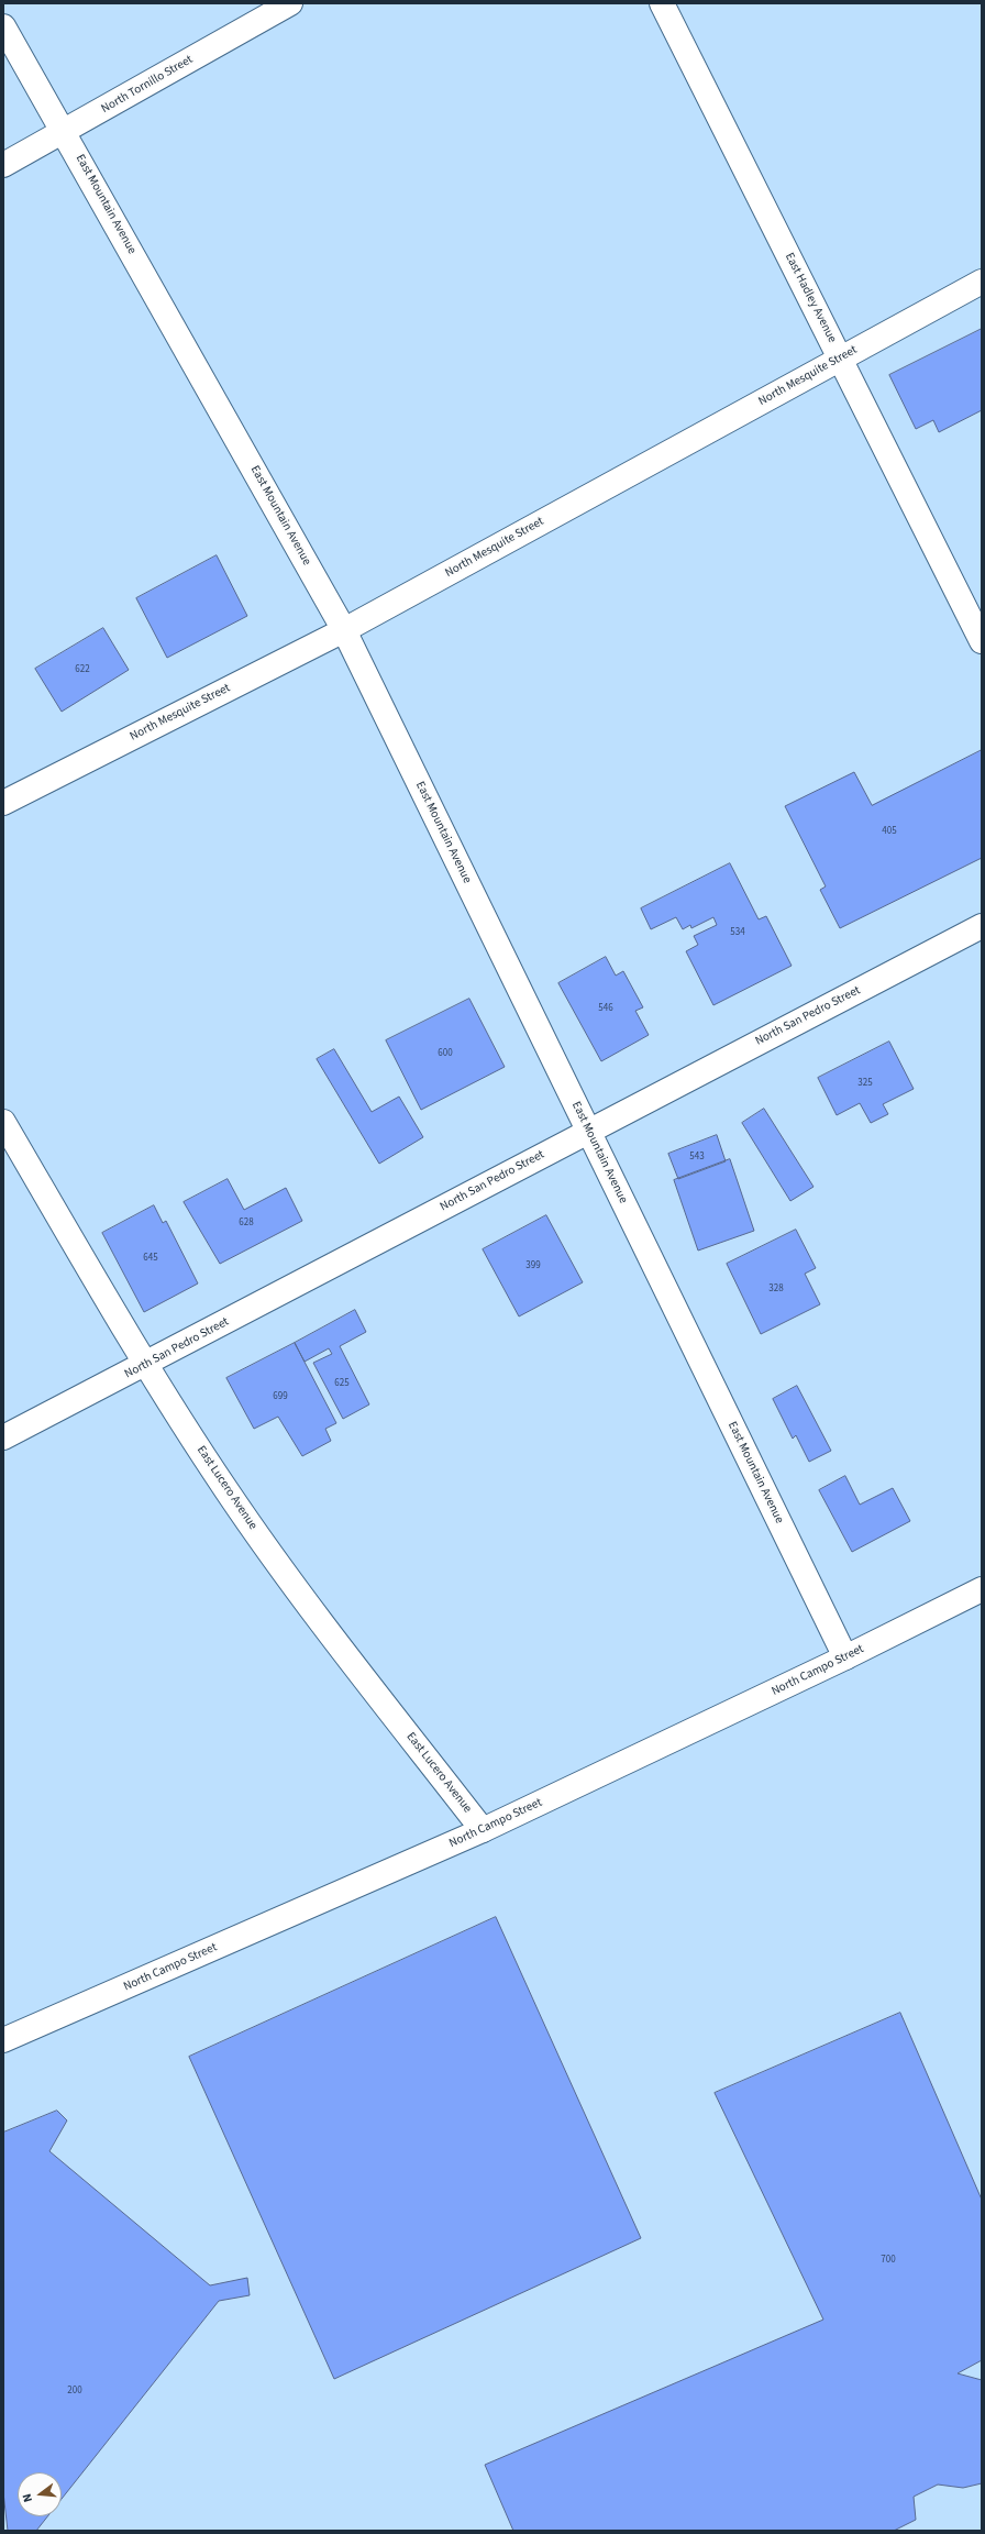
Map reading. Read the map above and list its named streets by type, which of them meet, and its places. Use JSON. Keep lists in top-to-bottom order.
{
  "streets": {
    "street": [
      "North Tornillo Street",
      "East Mountain Avenue",
      "East Hadley Avenue",
      "North Mesquite Street",
      "North San Pedro Street",
      "East Lucero Avenue",
      "North Campo Street"
    ]
  },
  "crossings": [
    ["North Tornillo Street", "East Mountain Avenue"],
    ["East Mountain Avenue", "North Mesquite Street"],
    ["East Mountain Avenue", "North San Pedro Street"],
    ["East Mountain Avenue", "North Campo Street"],
    ["East Hadley Avenue", "North Mesquite Street"],
    ["North San Pedro Street", "East Lucero Avenue"],
    ["East Lucero Avenue", "North Campo Street"]
  ],
  "house_numbers": [
    "622",
    "405",
    "534",
    "546",
    "600",
    "325",
    "543",
    "628",
    "645",
    "399",
    "328",
    "625",
    "699",
    "700",
    "200"
  ],
  "north": "left"
}
